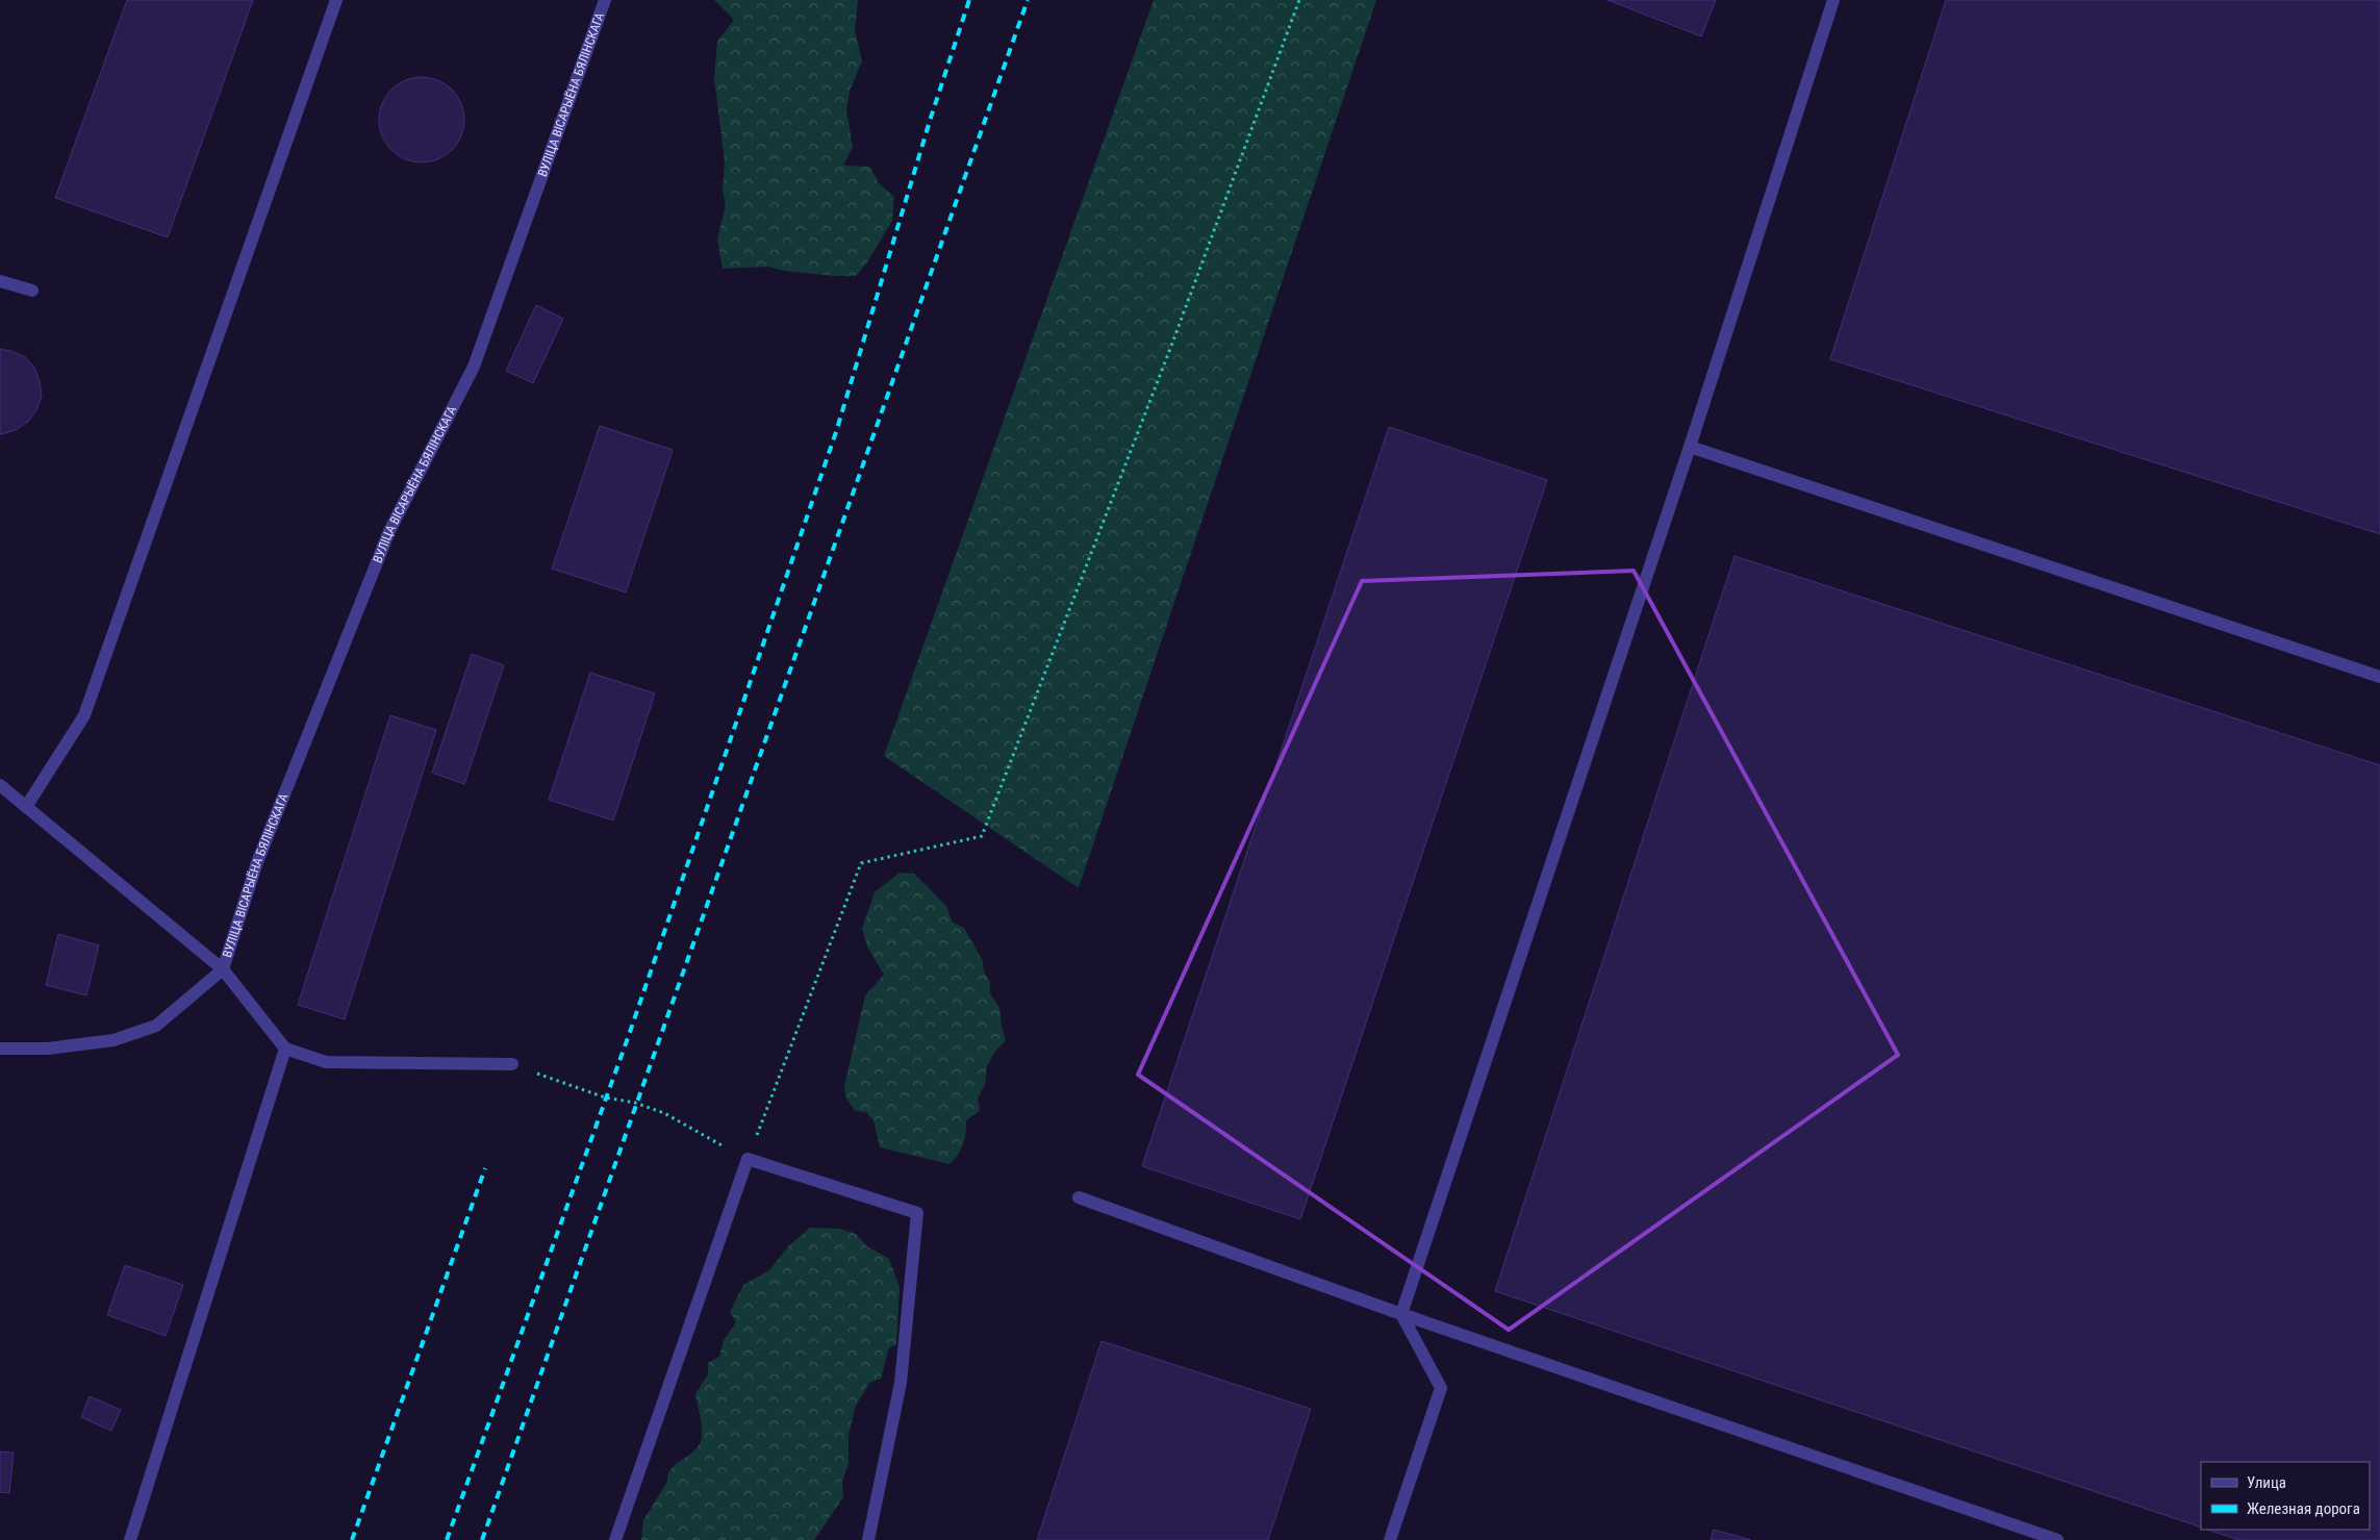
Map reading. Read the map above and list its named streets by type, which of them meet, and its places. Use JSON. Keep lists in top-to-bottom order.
{
  "streets": {
    "street": ["ВУЛІЦА ВІСАРЫЁНА БЯЛІНСКАГА"]
  },
  "legend": ["Улица", "Железная дорога"]
}
